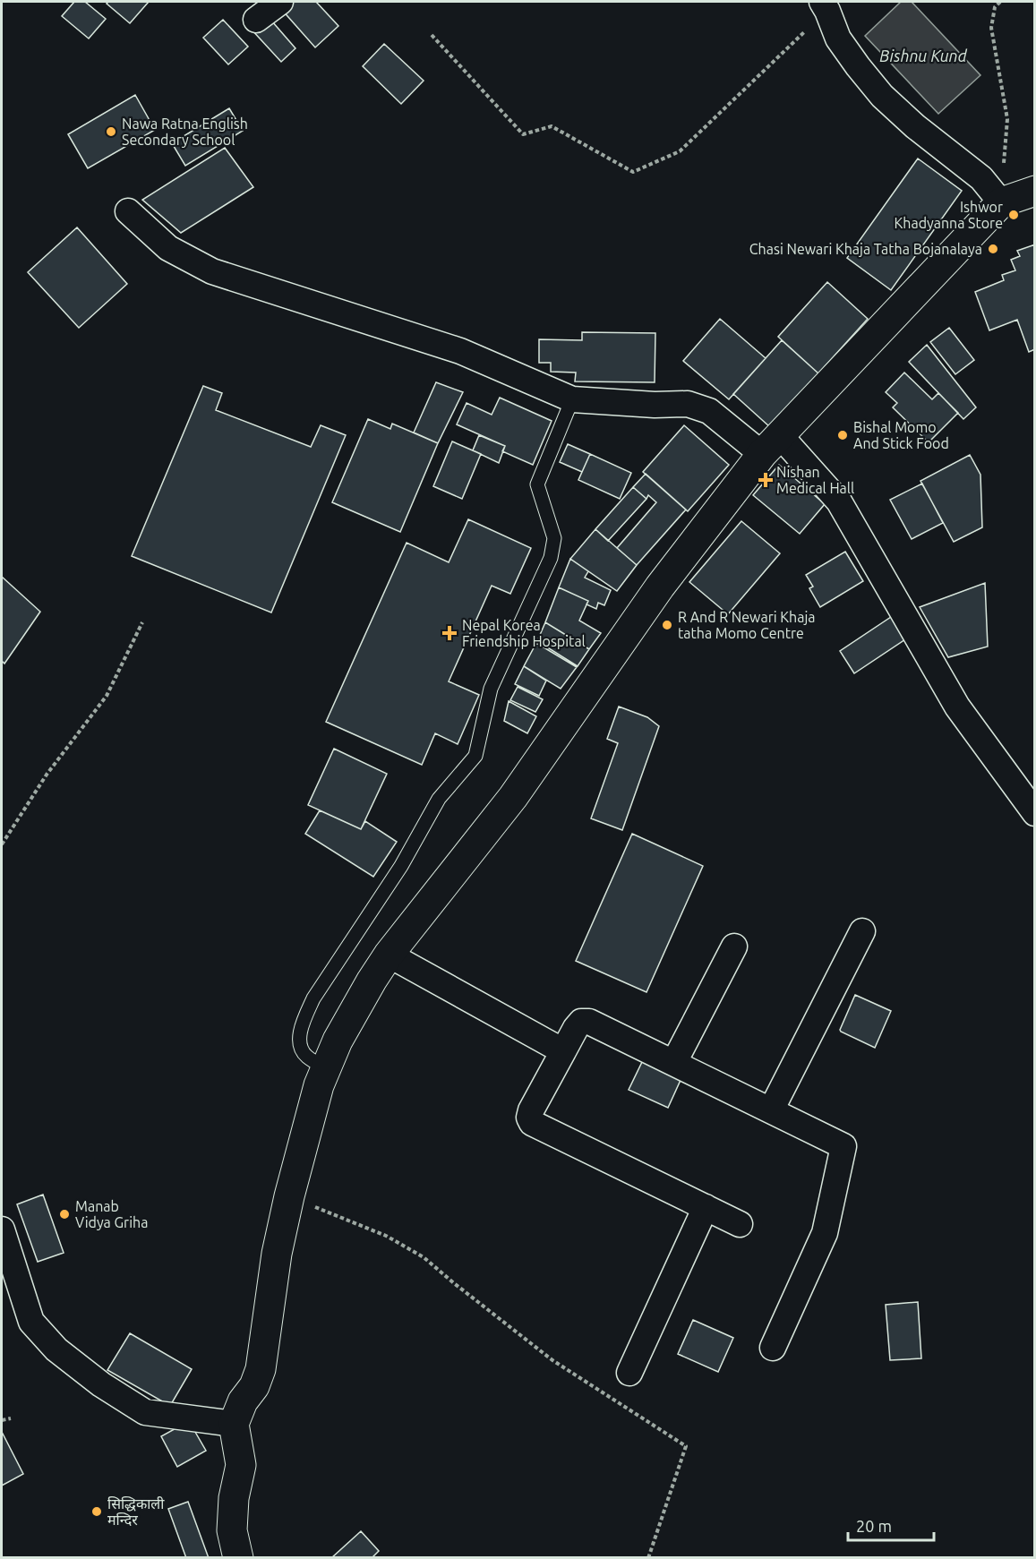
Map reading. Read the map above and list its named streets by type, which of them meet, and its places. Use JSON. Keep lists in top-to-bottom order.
{
  "water": ["Bishnu Kund"],
  "places": {
    "other": [
      "Nawa Ratna English Secondary School",
      "Ishwor Khadyanna Store",
      "Chasi Newari Khaja Tatha Bojanalaya",
      "Bishal Momo And Stick Food",
      "R And R Newari Khaja tatha Momo Centre",
      "Manab Vidya Griha",
      "सिद्धिकाली मन्दिर"
    ],
    "health": ["Nishan Medical Hall", "Nepal Korea Friendship Hospital"]
  },
  "scale_bar": "20 m"
}
